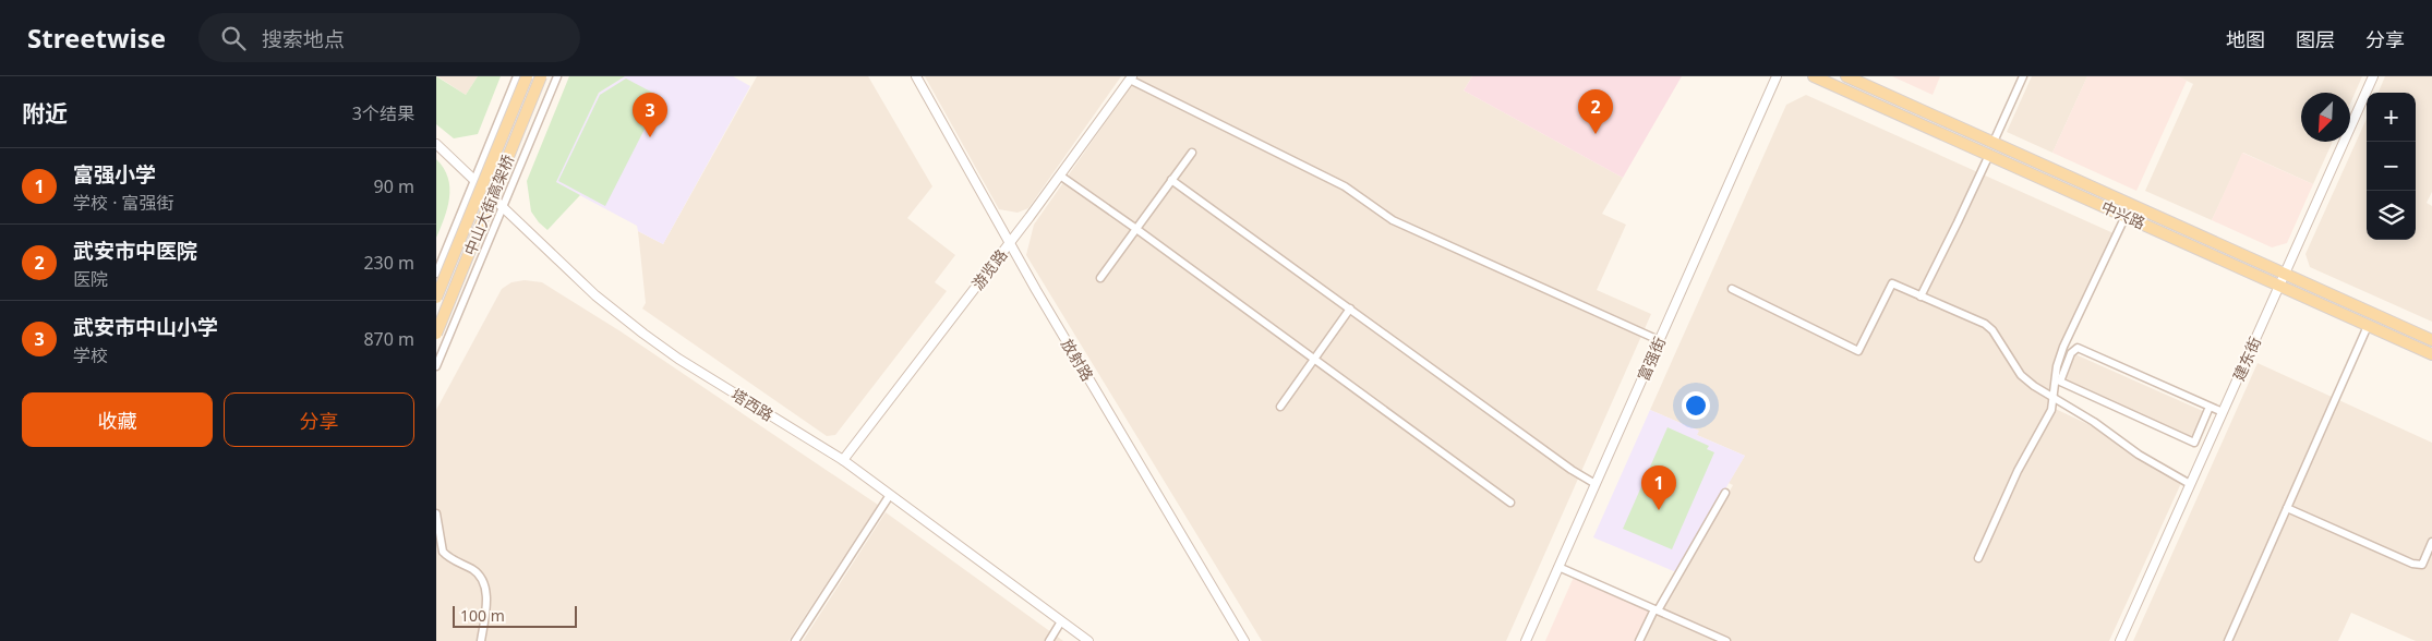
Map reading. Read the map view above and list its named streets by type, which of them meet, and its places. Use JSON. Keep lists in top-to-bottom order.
{
  "streets": {
    "main road": ["中山大街高架桥", "中兴路"],
    "street": [
      "游览路",
      "富强街",
      "建东街",
      "放射路",
      "塔西路"
    ]
  },
  "crossings": [
    ["中兴路", "建东街"],
    ["游览路", "放射路"],
    ["游览路", "塔西路"]
  ],
  "scale_bar": "100 m",
  "north": "bottom left",
  "page": {
    "header": "Streetwise",
    "search": "搜索地点",
    "nav": ["地图", "图层", "分享"],
    "heading": ["附近", "3个结果"],
    "pins": ["2", "3", "1"],
    "map_buttons": ["+", "−"],
    "list": [
      {
        "mark": "1",
        "name": "富强小学",
        "note": "学校 · 富强街",
        "value": "90 m"
      },
      {
        "mark": "2",
        "name": "武安市中医院",
        "note": "医院",
        "value": "230 m"
      },
      {
        "mark": "3",
        "name": "武安市中山小学",
        "note": "学校",
        "value": "870 m"
      }
    ],
    "buttons": ["收藏", "分享"],
    "scale": "100 m"
  }
}
